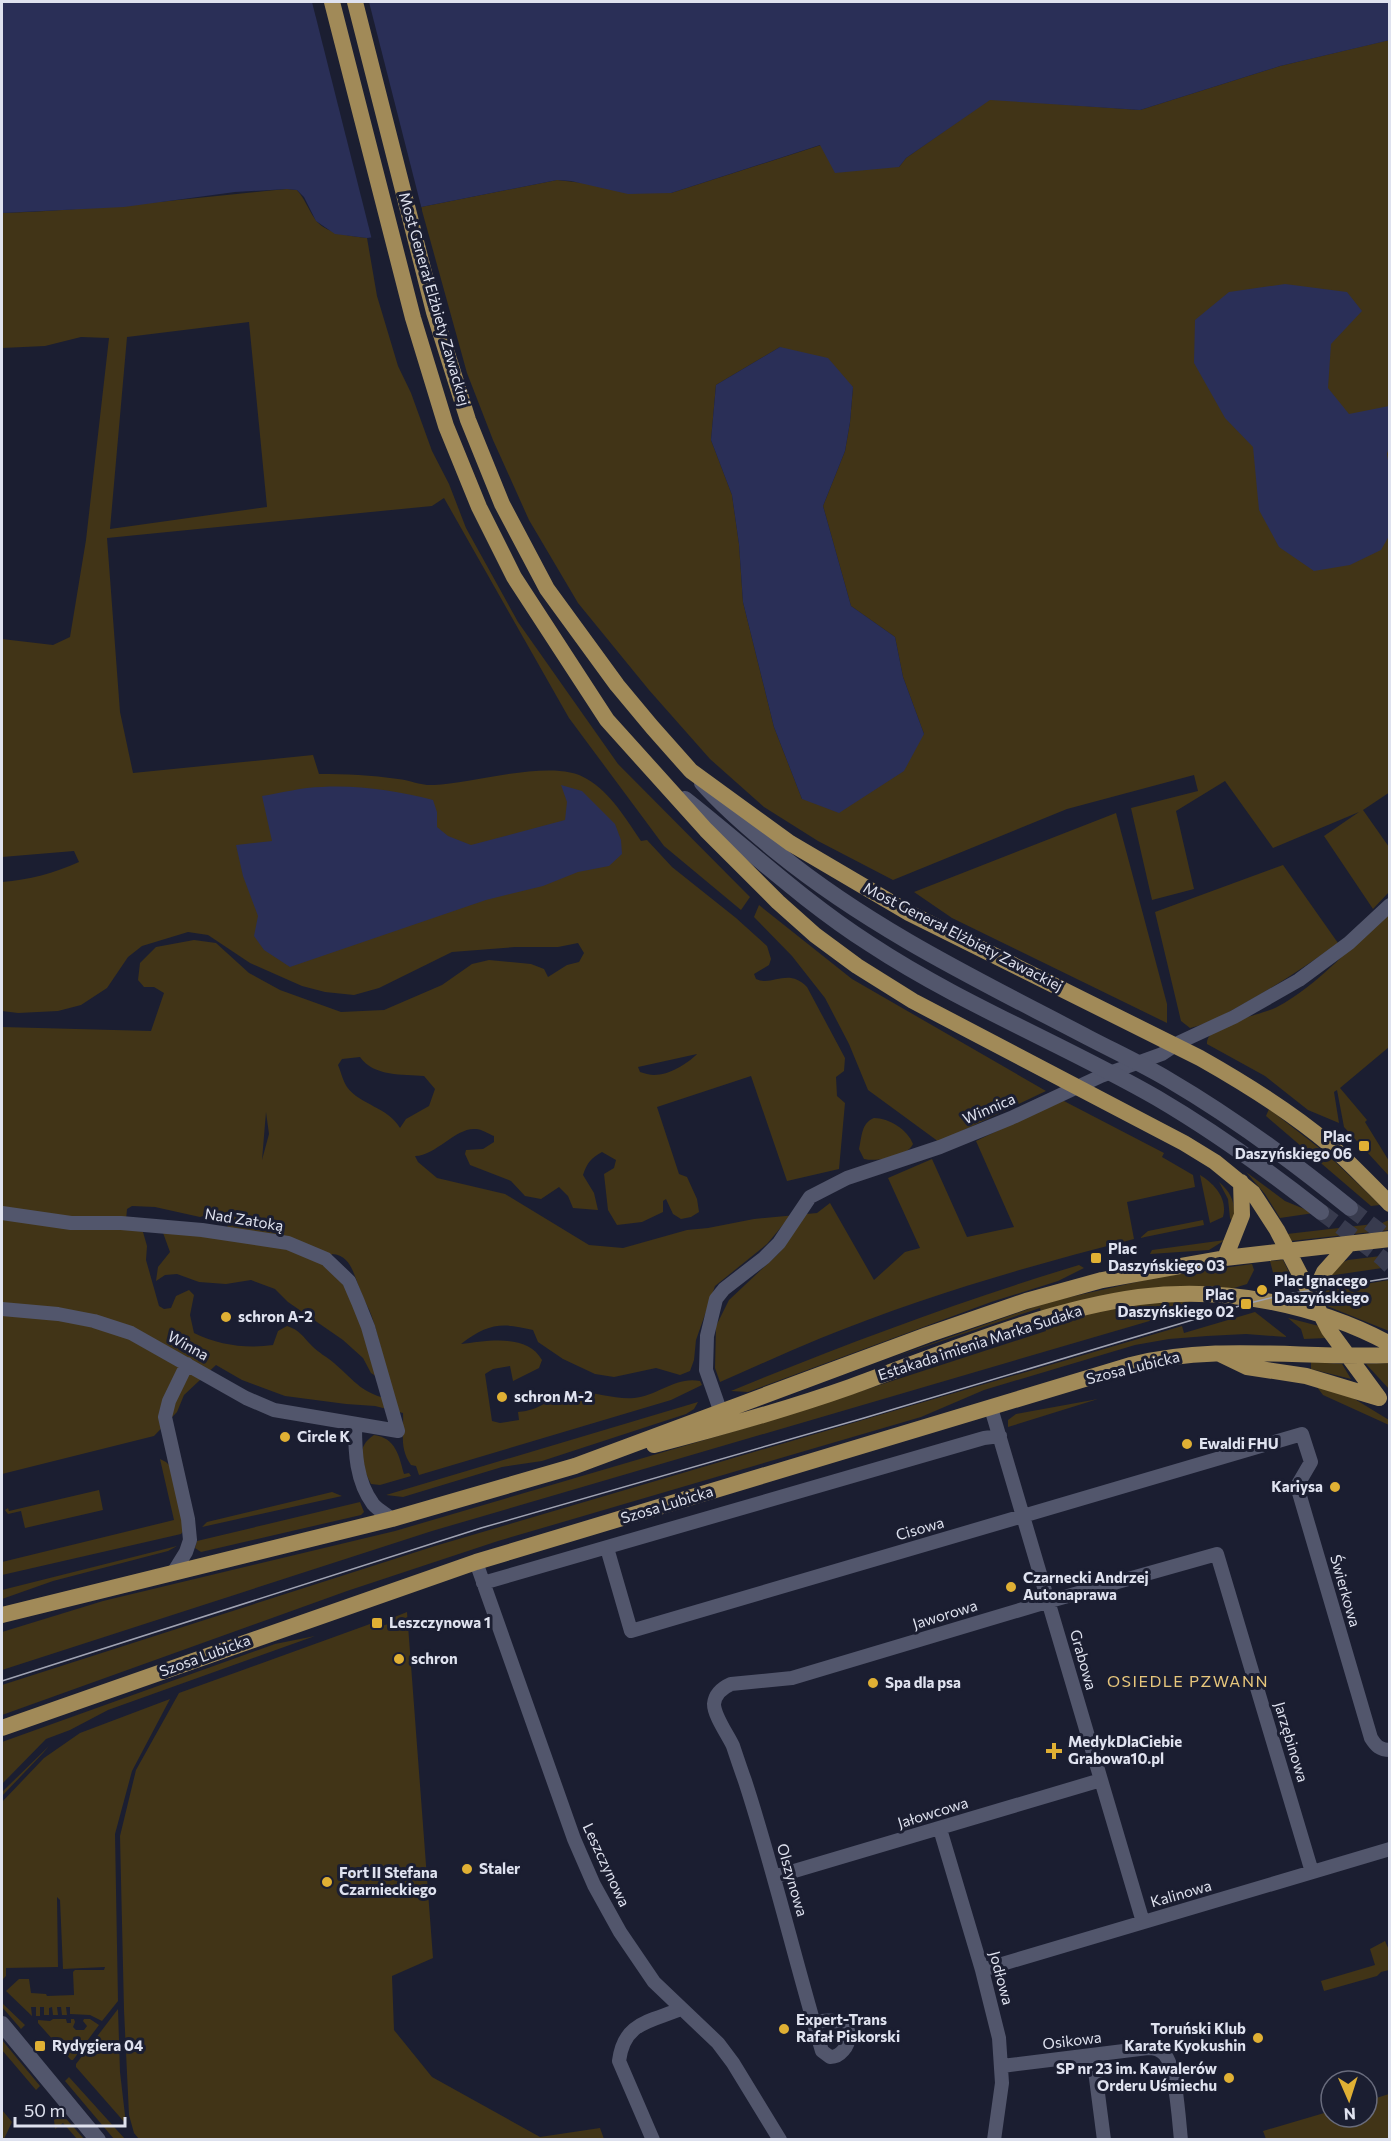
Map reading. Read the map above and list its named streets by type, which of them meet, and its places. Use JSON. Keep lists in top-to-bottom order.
{
  "streets": {
    "main road": ["Most Generał Elżbiety Zawackiej", "Estakada imienia Marka Sudaka", "Szosa Lubicka"],
    "street": [
      "Winnica",
      "Nad Zatoką",
      "Winna",
      "Cisowa",
      "Świerkowa",
      "Jaworowa",
      "Grabowa",
      "Jarzębinowa",
      "Jałowcowa",
      "Leszczynowa",
      "Olszynowa",
      "Kalinowa",
      "Jodłowa",
      "Osikowa"
    ]
  },
  "crossings": [
    ["Nad Zatoką", "Winna"],
    ["Szosa Lubicka", "Grabowa"],
    ["Szosa Lubicka", "Leszczynowa"],
    ["Cisowa", "Świerkowa"],
    ["Cisowa", "Grabowa"],
    ["Jaworowa", "Grabowa"],
    ["Jaworowa", "Jarzębinowa"],
    ["Jaworowa", "Olszynowa"],
    ["Grabowa", "Jałowcowa"],
    ["Grabowa", "Kalinowa"],
    ["Jarzębinowa", "Kalinowa"],
    ["Jałowcowa", "Olszynowa"],
    ["Jałowcowa", "Jodłowa"],
    ["Kalinowa", "Jodłowa"],
    ["Jodłowa", "Osikowa"]
  ],
  "districts": ["OSIEDLE PZWANN"],
  "places": {
    "transit": [
      "Plac Daszyńskiego 06",
      "Plac Daszyńskiego 03",
      "Plac Daszyńskiego 02",
      "Leszczynowa 1",
      "Rydygiera 04"
    ],
    "other": [
      "Plac Ignacego Daszyńskiego",
      "schron A-2",
      "schron M-2",
      "Circle K",
      "Ewaldi FHU",
      "Kariysa",
      "Czarnecki Andrzej Autonaprawa",
      "schron",
      "Spa dla psa",
      "Staler",
      "Fort II Stefana Czarnieckiego",
      "Expert-Trans Rafał Piskorski",
      "Toruński Klub Karate Kyokushin",
      "SP nr 23 im. Kawalerów Orderu Uśmiechu"
    ],
    "health": ["MedykDlaCiebie Grabowa10.pl"]
  },
  "scale_bar": "50 m",
  "north": "bottom"
}
